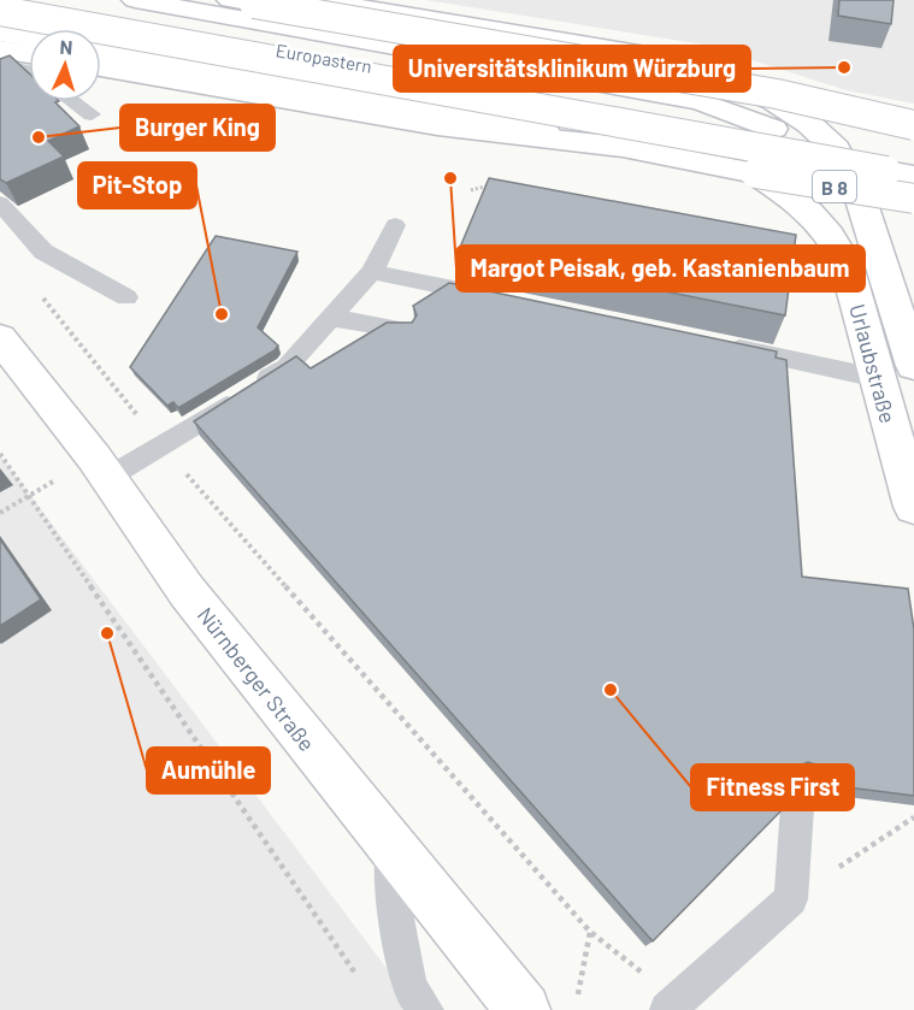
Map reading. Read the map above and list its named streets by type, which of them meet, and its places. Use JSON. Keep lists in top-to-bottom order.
{
  "streets": {
    "street": [
      "Europastern",
      "B 8",
      "Urlaubstraße",
      "Nürnberger Straße"
    ]
  },
  "crossings": [
    ["Europastern", "Urlaubstraße"]
  ],
  "places": [
    "Universitätsklinikum Würzburg",
    "Burger King",
    "Margot Peisak, geb. Kastanienbaum",
    "Pit-Stop",
    "Aumühle",
    "Fitness First"
  ],
  "north": "top"
}
